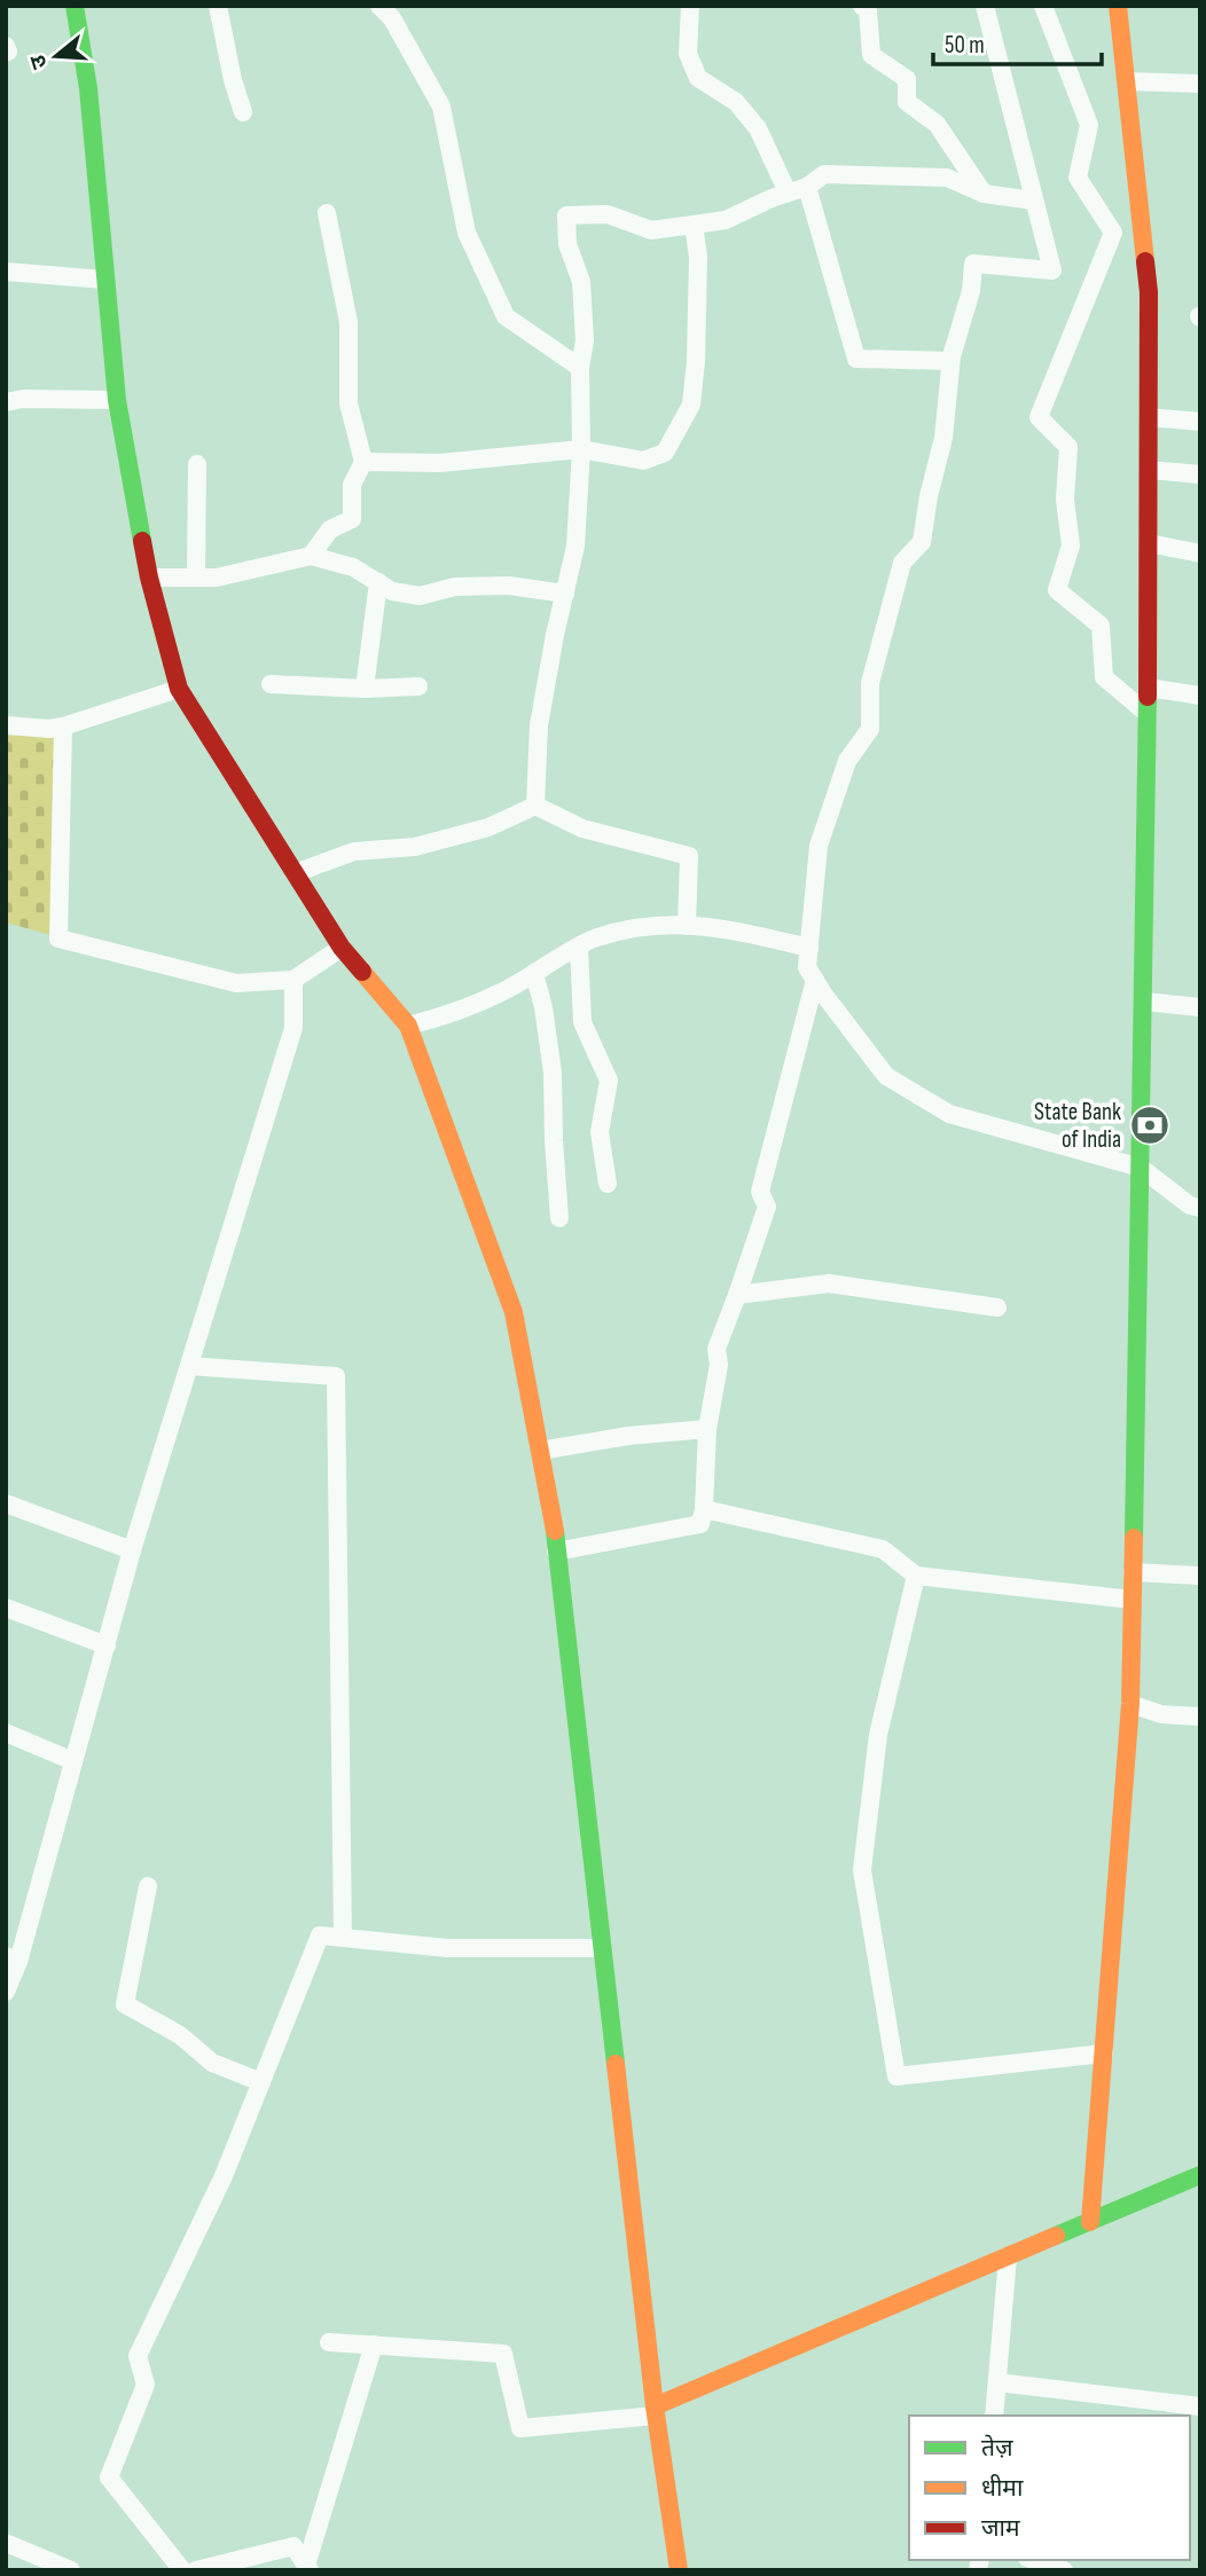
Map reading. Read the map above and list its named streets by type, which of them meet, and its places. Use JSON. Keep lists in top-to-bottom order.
{
  "places": {
    "bank": ["State Bank of India"]
  },
  "legend": ["तेज़", "धीमा", "जाम"],
  "scale_bar": "50 m",
  "north": "left"
}
